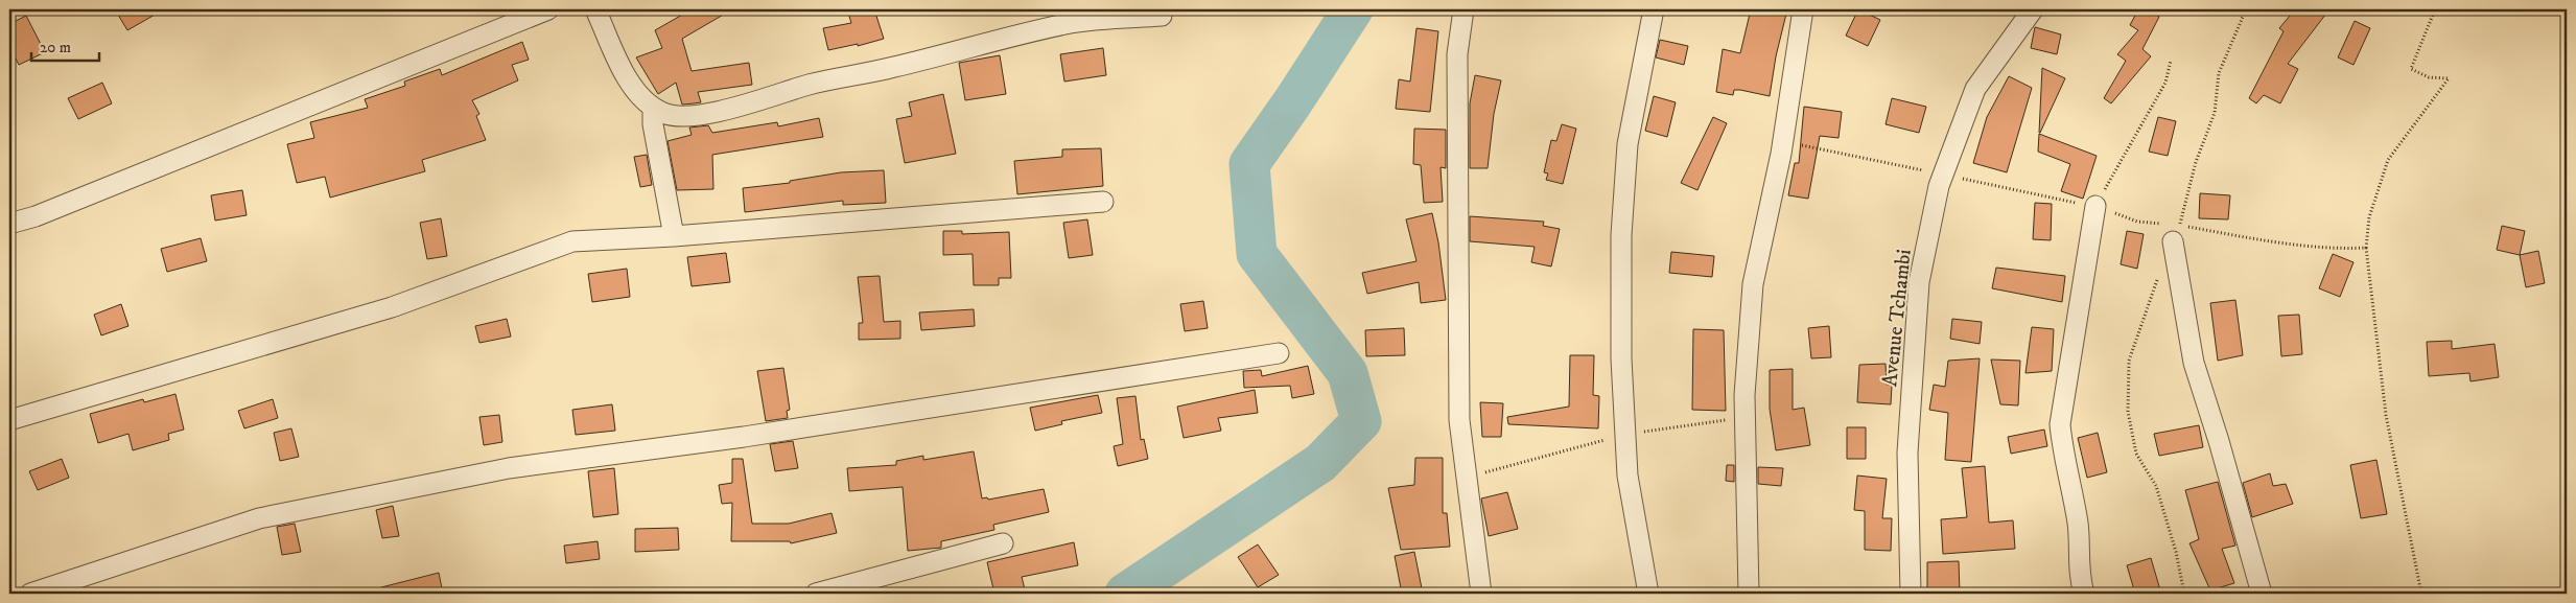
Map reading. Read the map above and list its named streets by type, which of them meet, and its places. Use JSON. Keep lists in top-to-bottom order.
{
  "streets": {
    "street": ["Avenue Tchambi"]
  },
  "scale_bar": "20 m"
}
